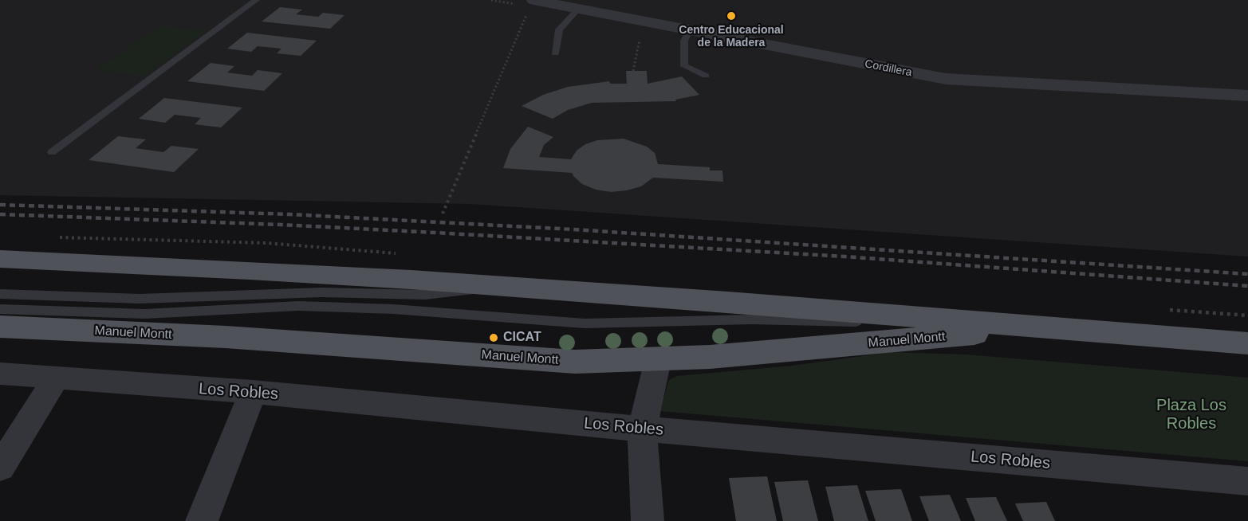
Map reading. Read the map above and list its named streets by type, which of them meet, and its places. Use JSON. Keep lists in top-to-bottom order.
{
  "streets": {
    "main road": ["Manuel Montt"],
    "street": ["Cordillera", "Los Robles"]
  },
  "parks": ["Plaza Los Robles"],
  "places": ["Centro Educacional de la Madera", "CICAT"]
}
